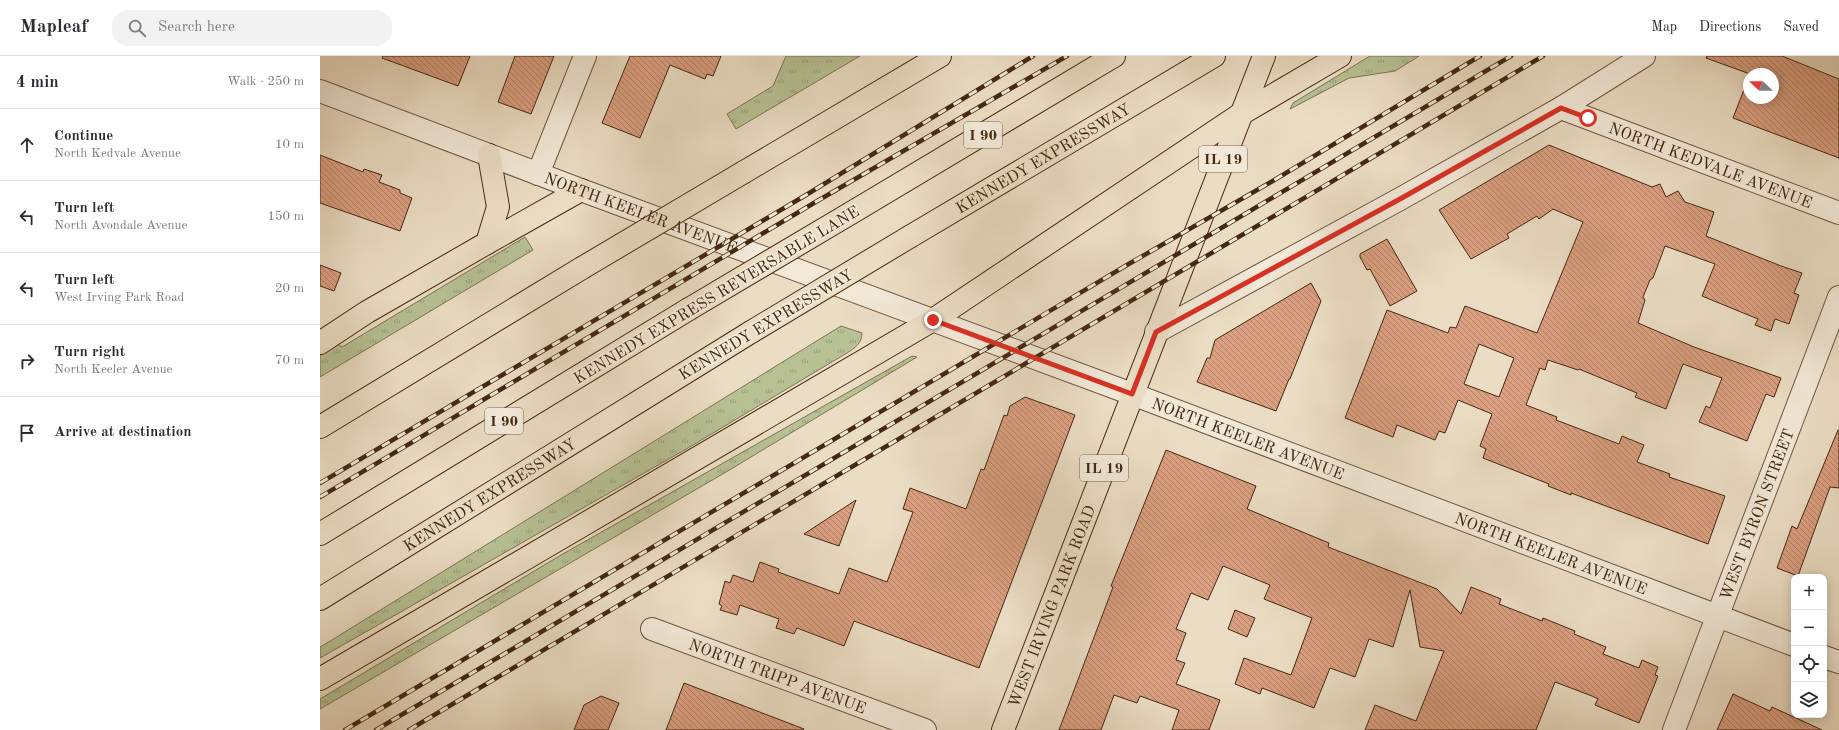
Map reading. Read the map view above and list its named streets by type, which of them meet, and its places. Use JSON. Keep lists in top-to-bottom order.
{
  "streets": {
    "main road": [
      "I 90",
      "KENNEDY EXPRESSWAY",
      "IL 19",
      "KENNEDY EXPRESS REVERSABLE LANE",
      "WEST IRVING PARK ROAD"
    ],
    "street": [
      "NORTH KEDVALE AVENUE",
      "NORTH KEELER AVENUE",
      "WEST BYRON STREET",
      "NORTH TRIPP AVENUE"
    ]
  },
  "crossings": [
    ["NORTH KEELER AVENUE", "WEST BYRON STREET"],
    ["NORTH KEELER AVENUE", "WEST IRVING PARK ROAD"]
  ],
  "north": "left",
  "page": {
    "header": "Mapleaf",
    "search": "Search here",
    "nav": ["Map", "Directions", "Saved"],
    "heading": ["4 min", "Walk · 250 m"],
    "list": [
      ["Continue", "North Kedvale Avenue", "10 m"],
      ["Turn left", "North Avondale Avenue", "150 m"],
      ["Turn left", "West Irving Park Road", "20 m"],
      ["Turn right", "North Keeler Avenue", "70 m"],
      "Arrive at destination"
    ],
    "map_buttons": ["+", "−"]
  }
}
